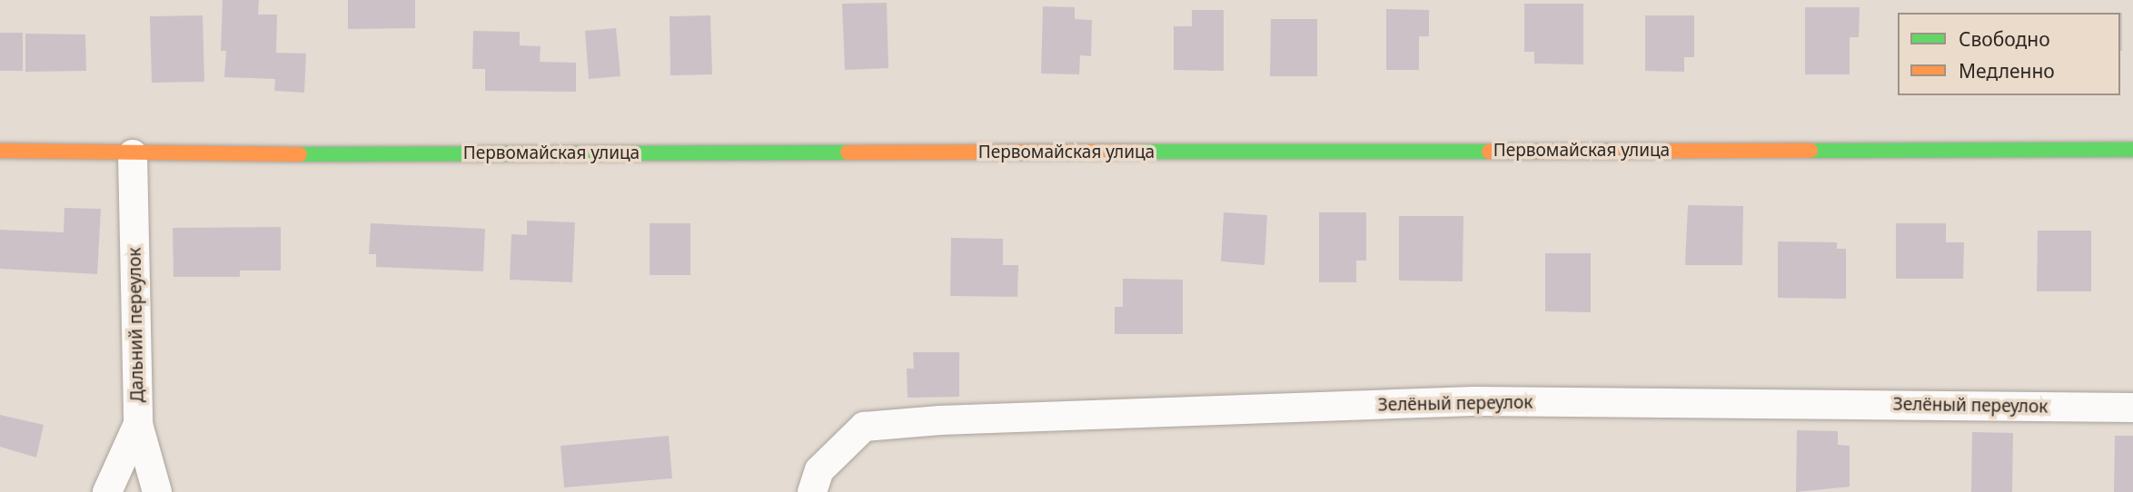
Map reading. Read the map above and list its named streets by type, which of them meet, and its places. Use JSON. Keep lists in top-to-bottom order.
{
  "streets": {
    "street": ["Первомайская улица", "Дальний переулок", "Зелёный переулок"]
  },
  "crossings": [
    ["Первомайская улица", "Дальний переулок"]
  ],
  "legend": ["Свободно", "Медленно"]
}
